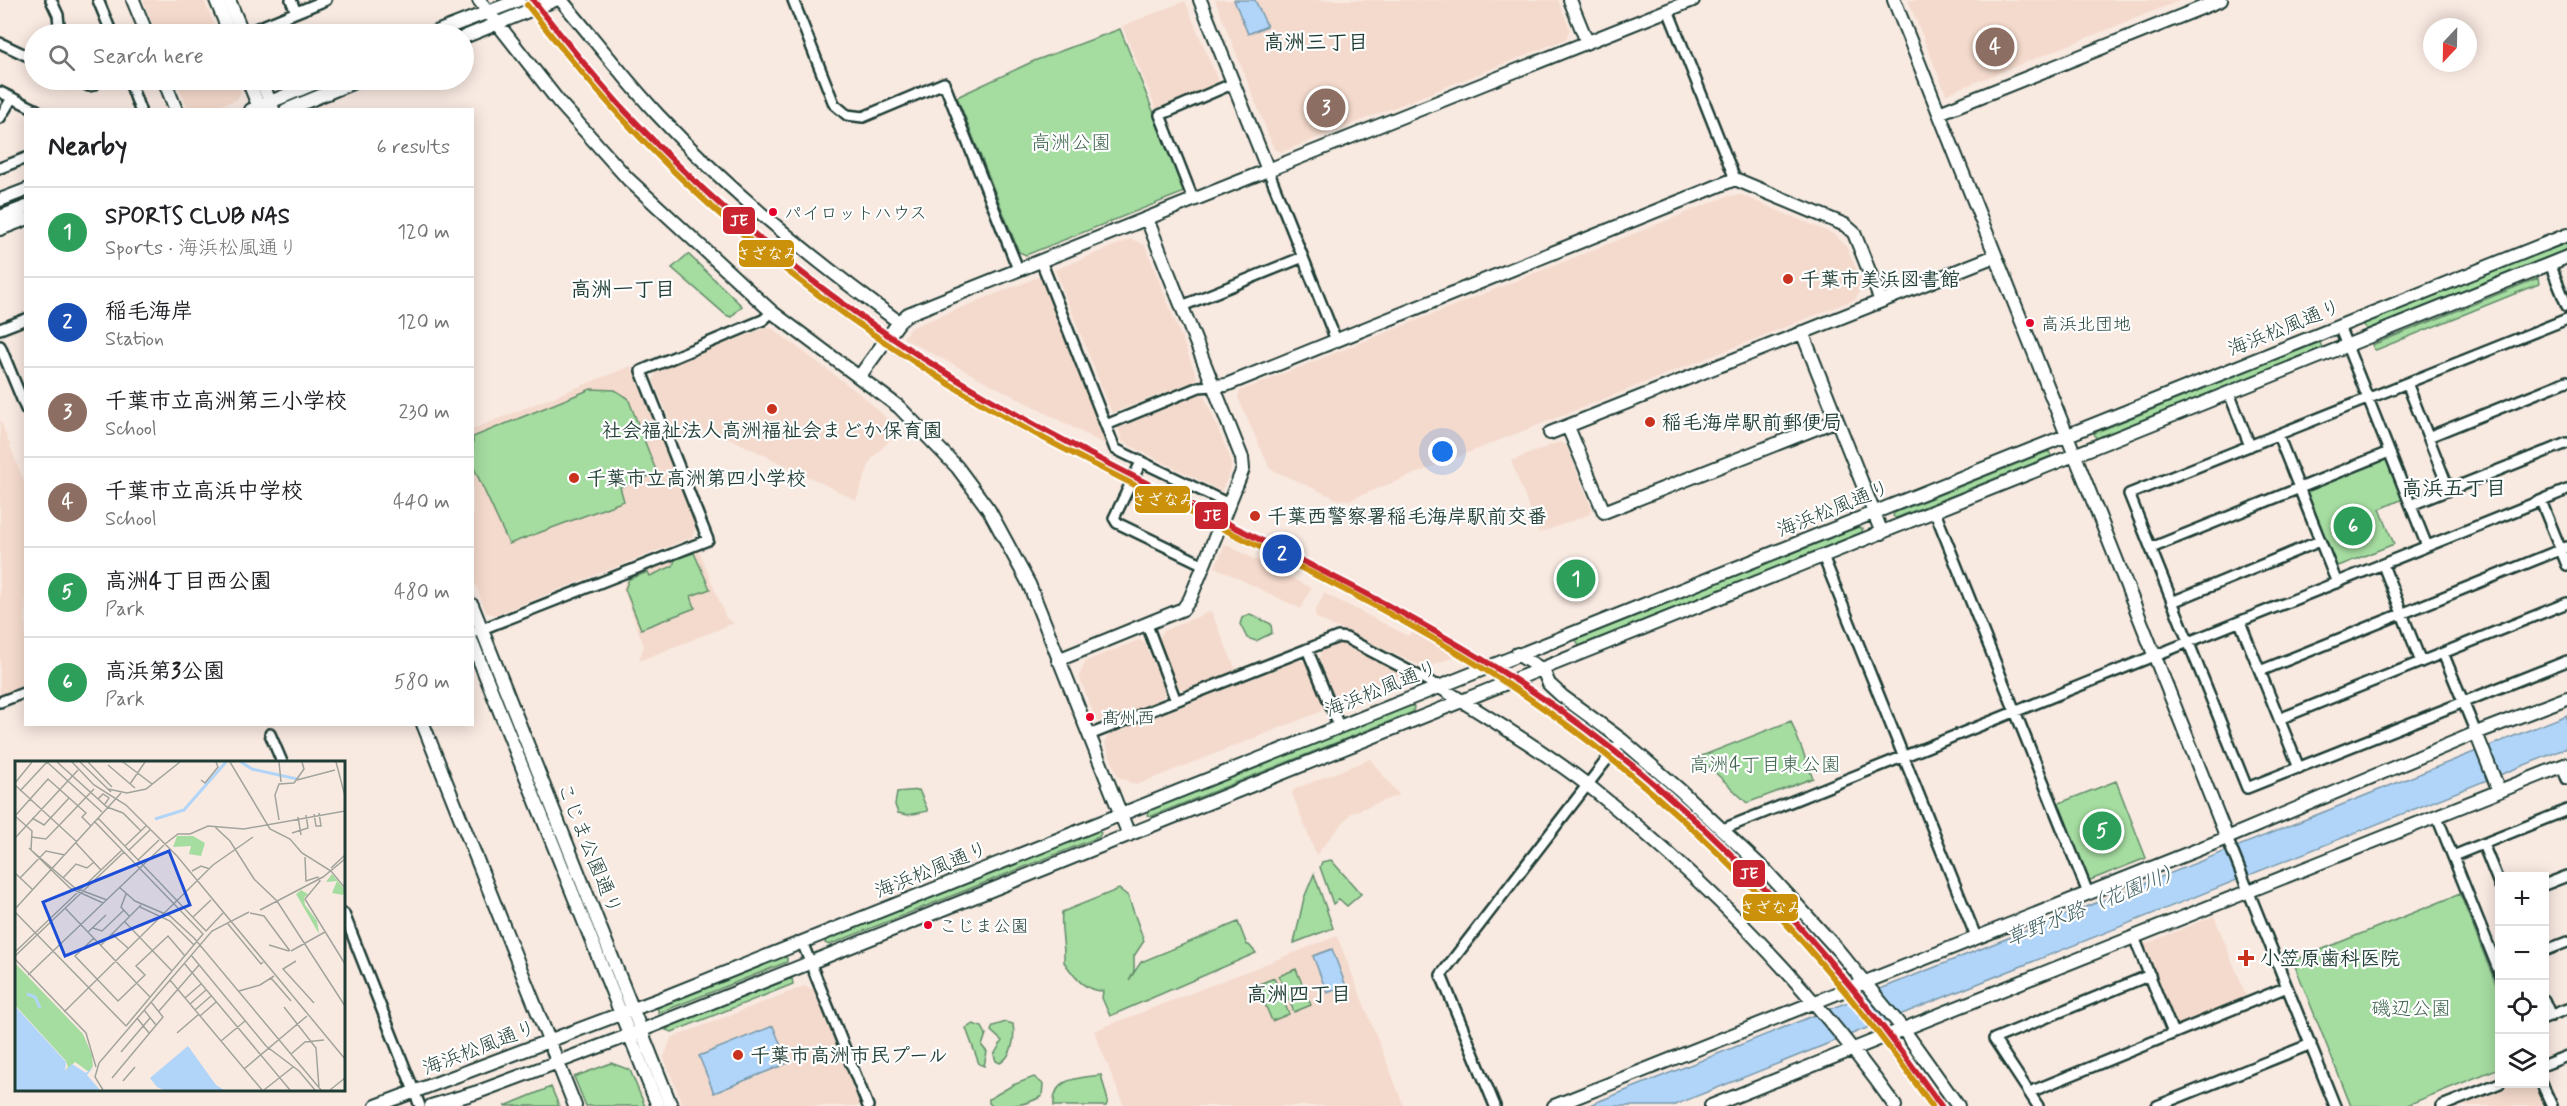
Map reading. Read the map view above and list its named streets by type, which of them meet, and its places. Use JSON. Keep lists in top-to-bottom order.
{
  "streets": {
    "street": ["海浜松風通り", "こじま公園通り"]
  },
  "crossings": [
    ["海浜松風通り", "こじま公園通り"]
  ],
  "districts": [
    "高洲三丁目",
    "高洲一丁目",
    "高浜五丁目",
    "高洲四丁目"
  ],
  "water": ["草野水路（花園川）"],
  "parks": ["高洲公園", "高洲4丁目東公園", "磯辺公園"],
  "places": {
    "other": [
      "パイロットハウス",
      "千葉市美浜図書館",
      "高浜北団地",
      "社会福祉法人高洲福祉会まどか保育園",
      "稲毛海岸駅前郵便局",
      "千葉市立高洲第四小学校",
      "千葉西警察署稲毛海岸駅前交番",
      "髙州西",
      "こじま公園",
      "千葉市高洲市民プール"
    ],
    "health": ["小笠原歯科医院"]
  },
  "lines": ["transit line JE", "transit line さざなみ"],
  "north": "bottom",
  "page": {
    "search": "Search here",
    "pins": [
      "4",
      "3",
      "6",
      "2",
      "1",
      "5"
    ],
    "heading": ["Nearby", "6 results"],
    "list": [
      {
        "mark": "1",
        "name": "SPORTS CLUB NAS",
        "note": "Sports · 海浜松風通り",
        "value": "120 m"
      },
      {
        "mark": "2",
        "name": "稲毛海岸",
        "note": "Station",
        "value": "120 m"
      },
      {
        "mark": "3",
        "name": "千葉市立高洲第三小学校",
        "note": "School",
        "value": "230 m"
      },
      {
        "mark": "4",
        "name": "千葉市立高浜中学校",
        "note": "School",
        "value": "440 m"
      },
      {
        "mark": "5",
        "name": "高洲4丁目西公園",
        "note": "Park",
        "value": "480 m"
      },
      {
        "mark": "6",
        "name": "高浜第3公園",
        "note": "Park",
        "value": "580 m"
      }
    ],
    "map_buttons": ["+", "−"]
  }
}
